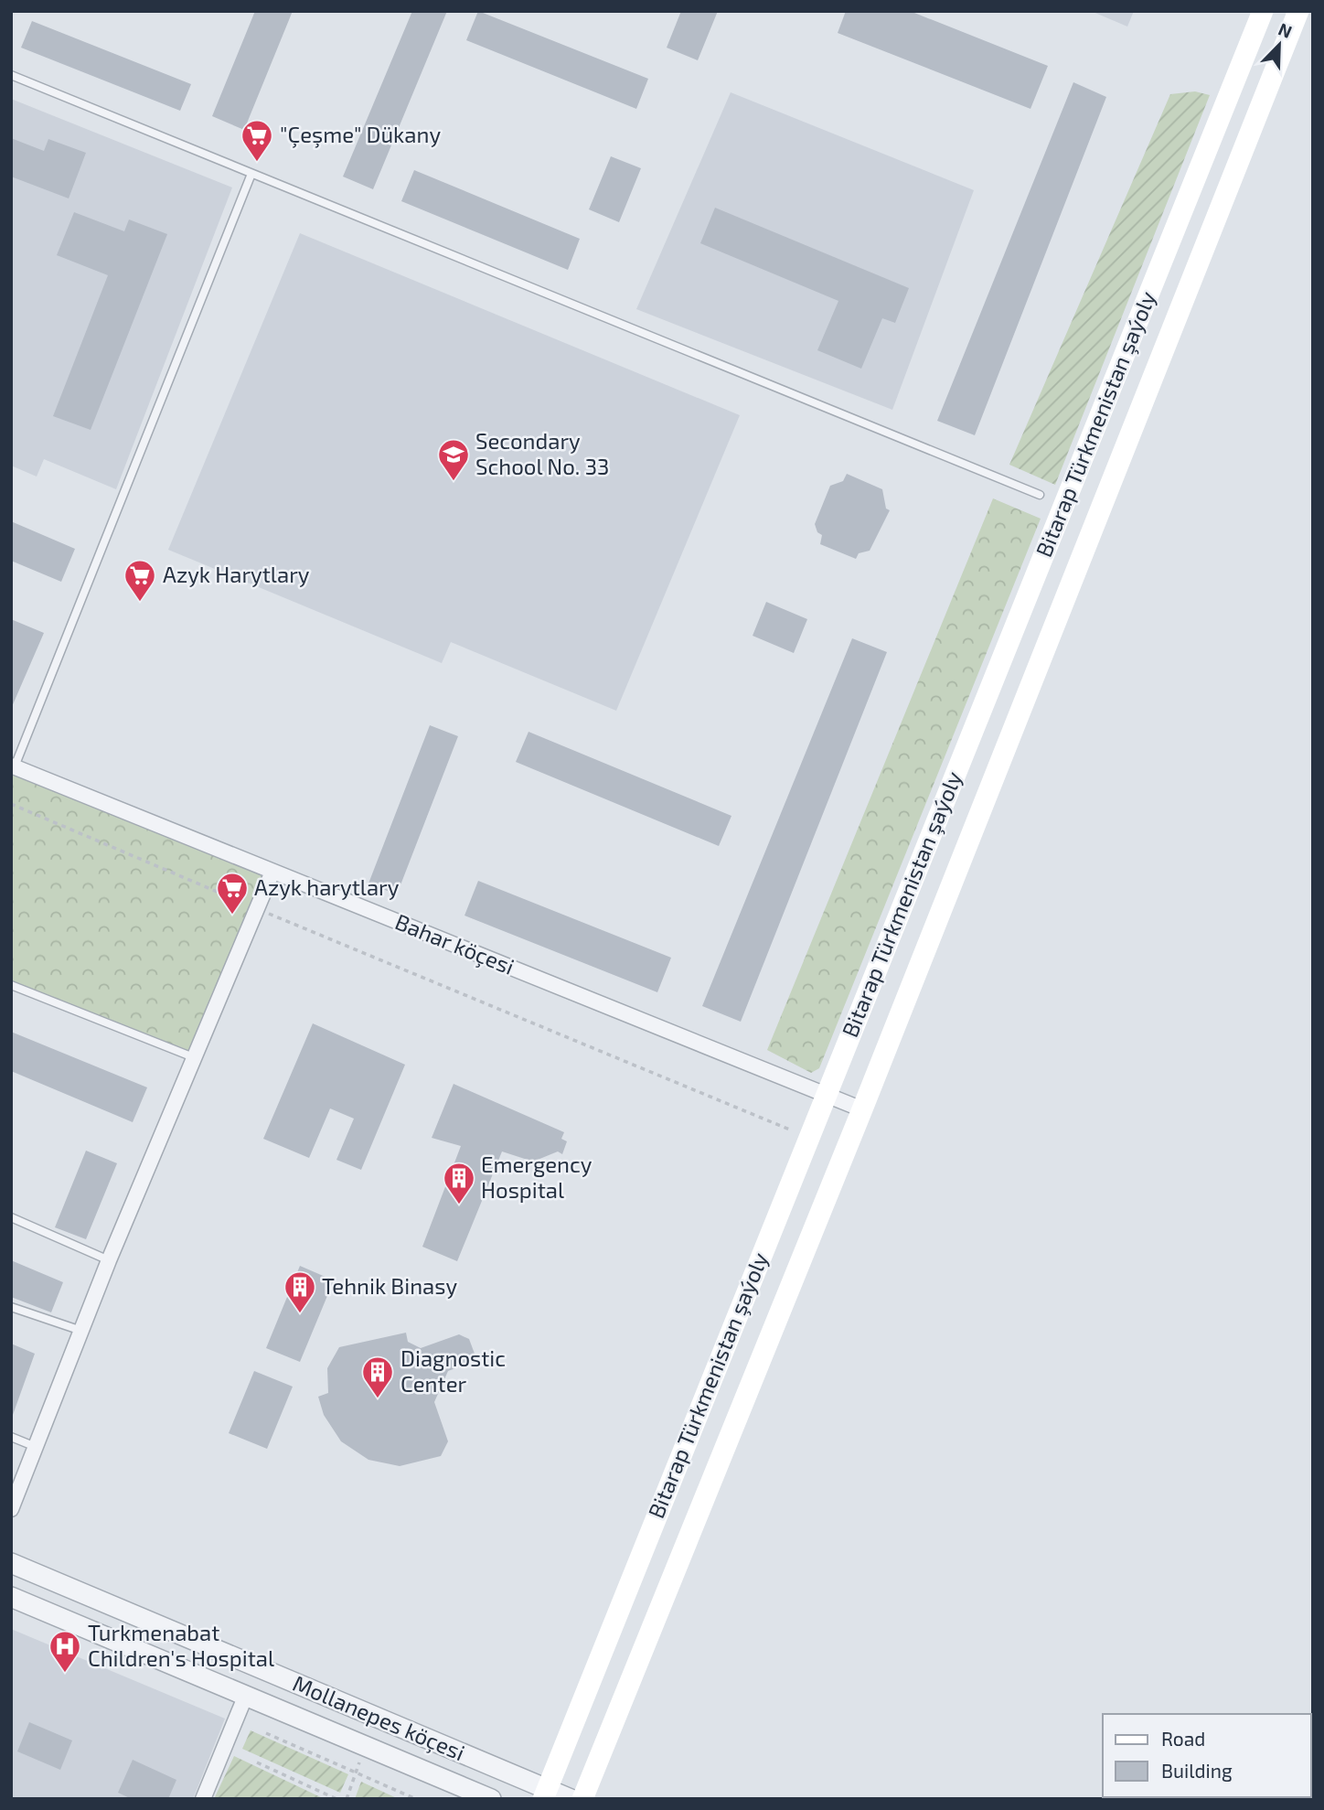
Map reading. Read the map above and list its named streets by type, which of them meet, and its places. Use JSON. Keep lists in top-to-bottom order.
{
  "streets": {
    "main road": ["Bitarap Türkmenistan şaýoly"],
    "street": ["Bahar köçesi", "Mollanepes köçesi"]
  },
  "crossings": [
    ["Bitarap Türkmenistan şaýoly", "Bahar köçesi"],
    ["Bitarap Türkmenistan şaýoly", "Mollanepes köçesi"]
  ],
  "places": {
    "supermarket": ["\"Çeşme\" Dükany", "Azyk Harytlary", "Azyk harytlary"],
    "school or university": ["Secondary School No. 33"],
    "building": ["Emergency Hospital", "Tehnik Binasy", "Diagnostic Center"],
    "hospital": ["Turkmenabat Children's Hospital"]
  },
  "legend": ["Road", "Building"],
  "north": "top right"
}
